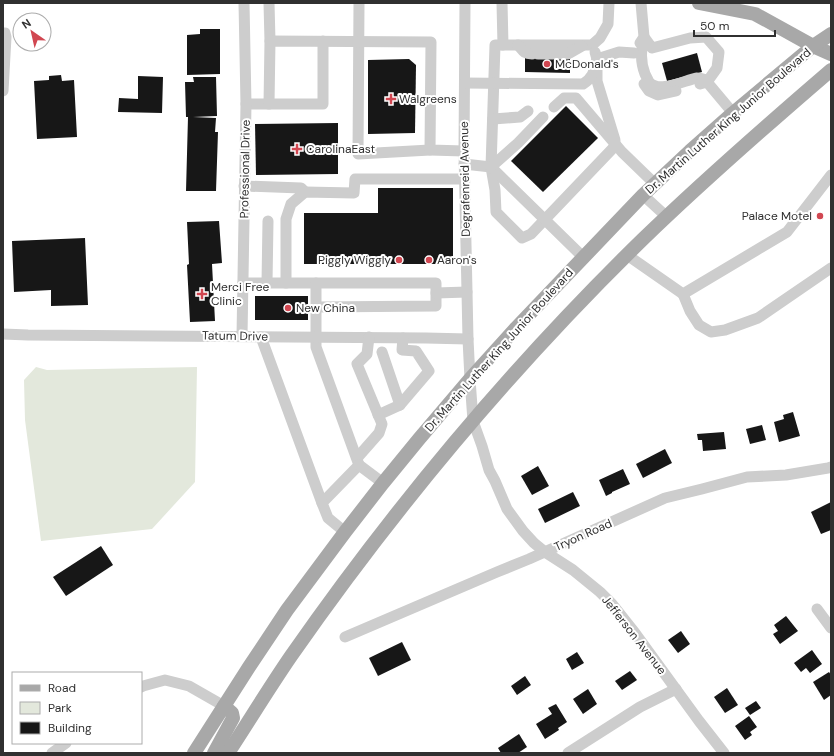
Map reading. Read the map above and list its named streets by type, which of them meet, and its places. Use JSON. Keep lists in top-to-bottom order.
{
  "streets": {
    "main road": ["Dr. Martin Luther King Junior Boulevard"],
    "street": [
      "Professional Drive",
      "Degrafenreid Avenue",
      "Tatum Drive",
      "Tryon Road",
      "Jefferson Avenue"
    ]
  },
  "crossings": [
    ["Dr. Martin Luther King Junior Boulevard", "Degrafenreid Avenue"],
    ["Dr. Martin Luther King Junior Boulevard", "Jefferson Avenue"],
    ["Professional Drive", "Tatum Drive"],
    ["Degrafenreid Avenue", "Tatum Drive"],
    ["Degrafenreid Avenue", "Jefferson Avenue"],
    ["Tryon Road", "Jefferson Avenue"]
  ],
  "places": {
    "other": [
      "McDonald's",
      "Palace Motel",
      "Piggly Wiggly",
      "Aaron's",
      "New China"
    ],
    "health": ["Walgreens", "CarolinaEast", "Merci Free Clinic"]
  },
  "legend": ["Road", "Park", "Building"],
  "scale_bar": "50 m",
  "north": "top left"
}
